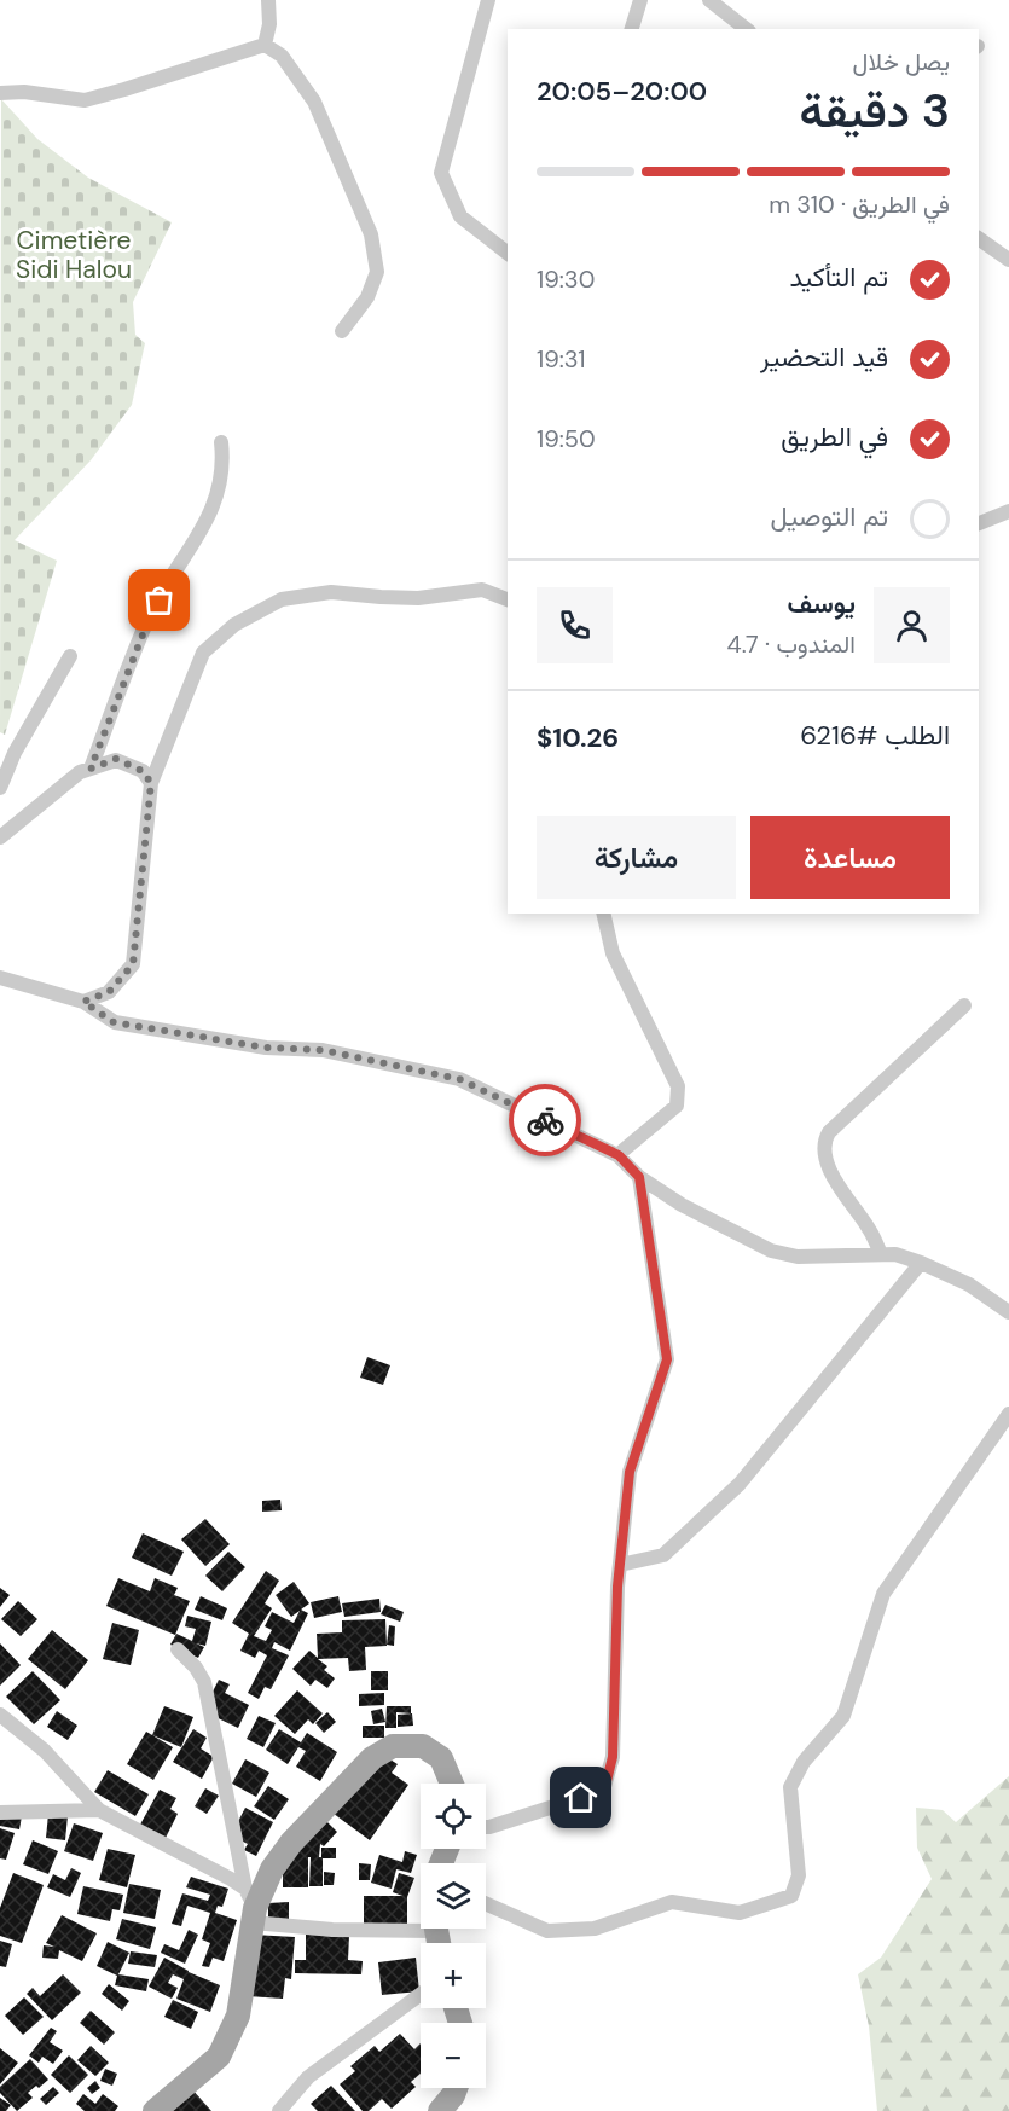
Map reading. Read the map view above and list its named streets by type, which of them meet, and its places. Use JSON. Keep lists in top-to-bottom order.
{
  "parks": ["Cimetière Sidi Halou"],
  "page": {
    "heading": ["3 دقيقة", "يصل خلال", "20:00–20:05"],
    "panel": [
      "يوسف",
      "المندوب · 4.7",
      "الطلب #6216",
      "$10.26"
    ],
    "bar": "في الطريق · 310 m",
    "list": [
      ["تم التأكيد", "19:30"],
      ["قيد التحضير", "19:31"],
      ["في الطريق", "19:50"],
      "تم التوصيل"
    ],
    "buttons": ["مساعدة", "مشاركة"],
    "map_buttons": ["+", "−"]
  }
}
